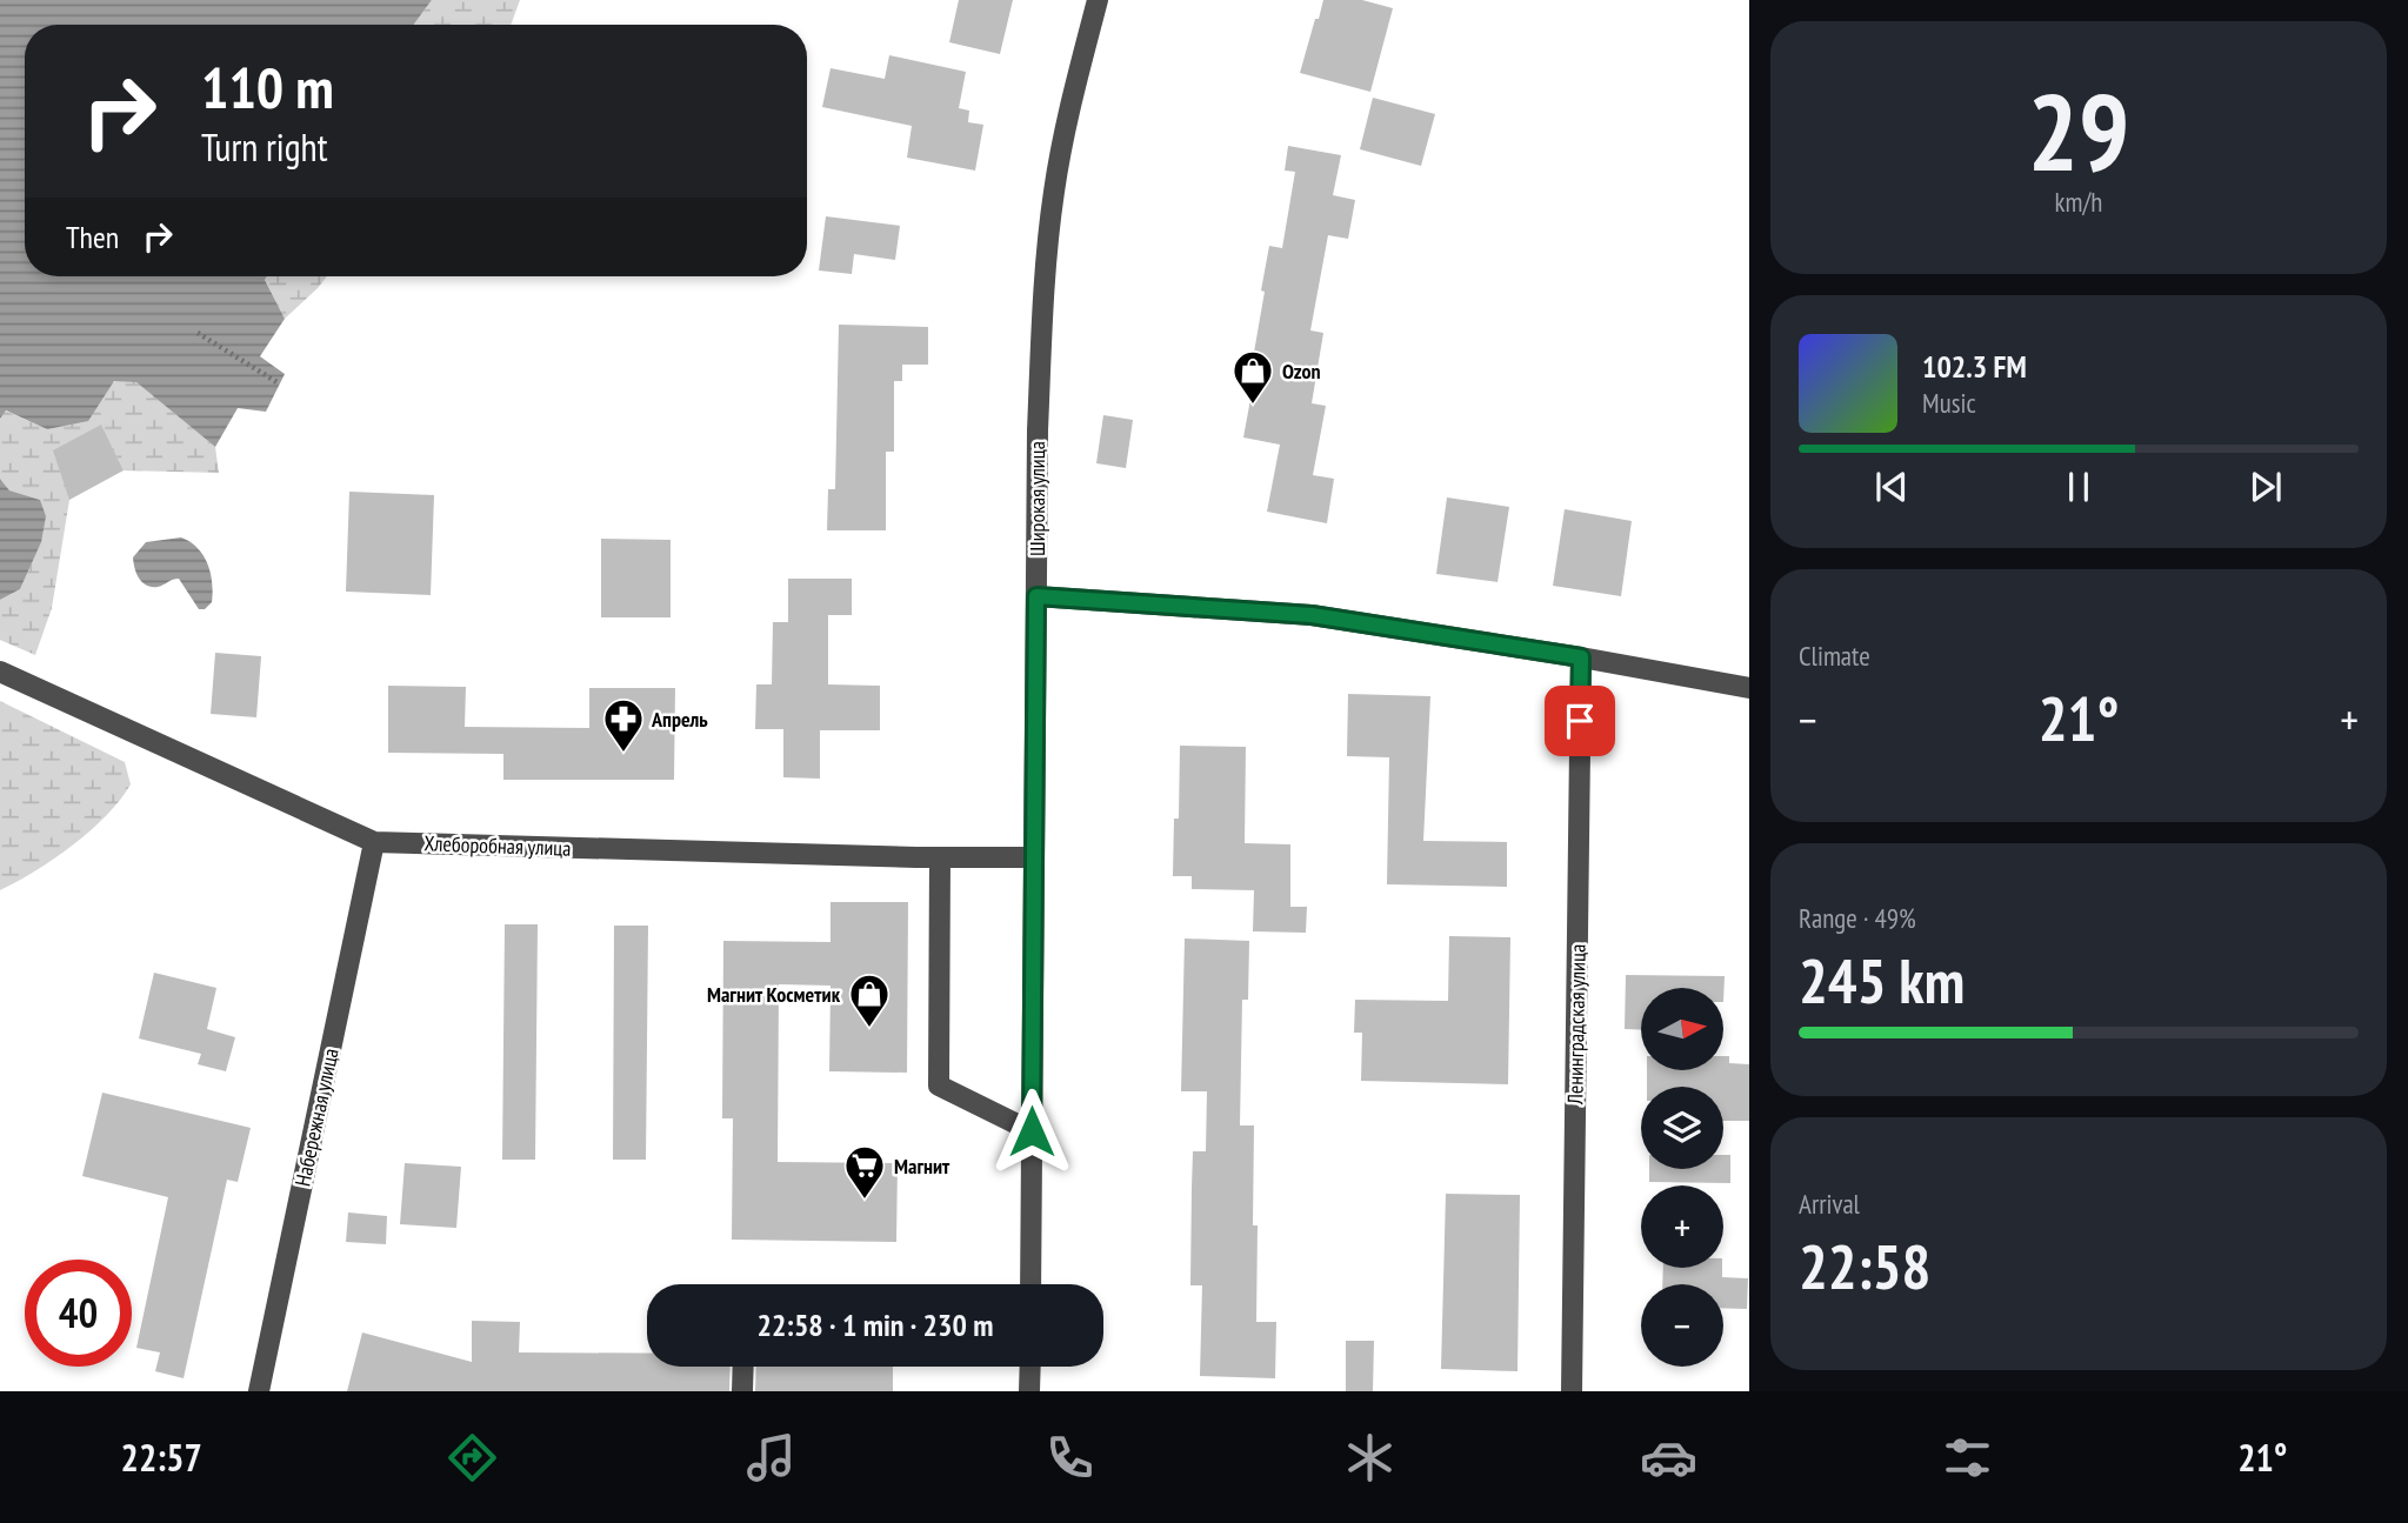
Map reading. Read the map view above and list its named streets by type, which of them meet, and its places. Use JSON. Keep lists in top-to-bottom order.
{
  "streets": {
    "street": [
      "Широкая улица",
      "Хлеборобная улица",
      "Ленинградская улица",
      "Набережная улица"
    ]
  },
  "crossings": [
    ["Широкая улица", "Хлеборобная улица"],
    ["Хлеборобная улица", "Набережная улица"]
  ],
  "places": {
    "shop": ["Ozon", "Магнит Косметик"],
    "pharmacy": ["Апрель"],
    "supermarket": ["Магнит"]
  },
  "north": "right",
  "page": {
    "tile": [
      ["29", "km/h"],
      "Climate",
      ["Range · 49%", "245 km"],
      ["Arrival", "22:58"]
    ],
    "turn": ["110 m", "Turn right"],
    "then": "Then",
    "song": ["102.3 FM", "Music"],
    "heat": ["−", "21°", "+"],
    "map_buttons": ["+", "−"],
    "limit": "40",
    "trip": "22:58 · 1 min · 230 m",
    "tabs": ["22:57", "21°"]
  }
}
